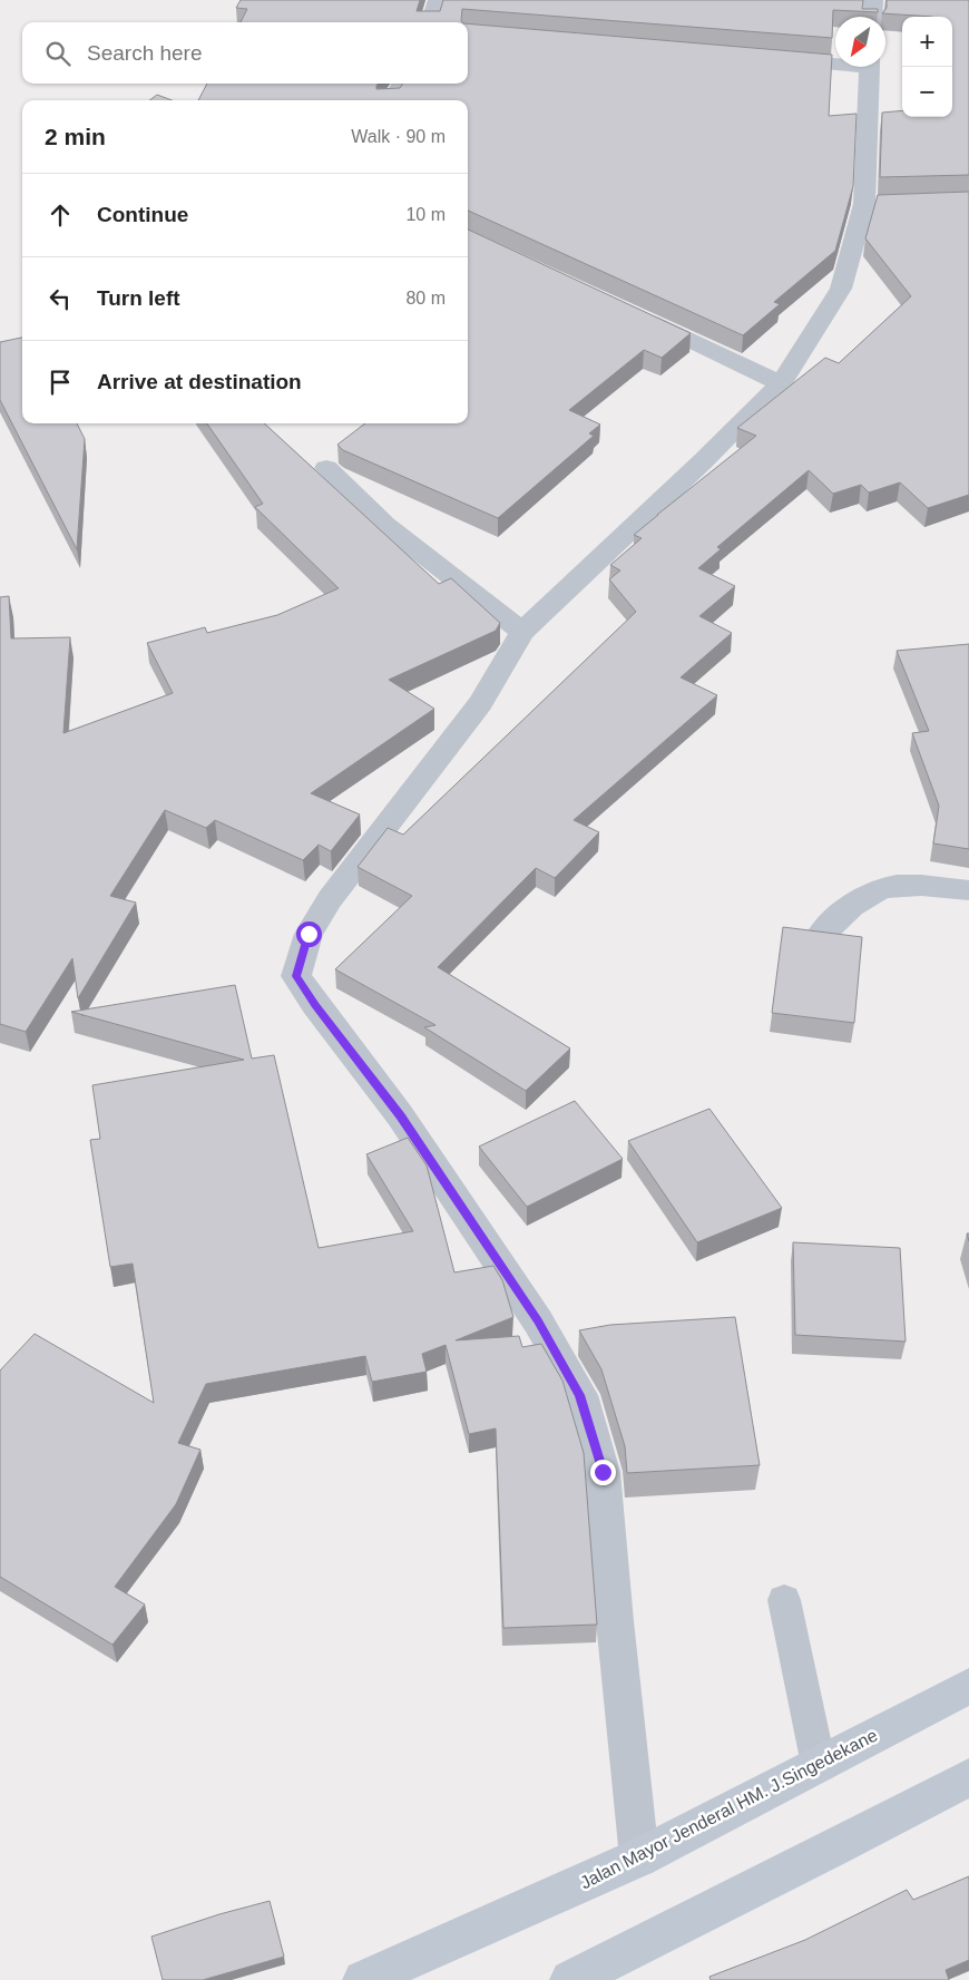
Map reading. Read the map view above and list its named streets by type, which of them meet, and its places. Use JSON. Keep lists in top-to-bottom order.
{
  "streets": {
    "main road": ["Jalan Mayor Jenderal HM. J.Singedekane"]
  },
  "north": "bottom left",
  "page": {
    "map_buttons": ["+", "−"],
    "search": "Search here",
    "heading": ["2 min", "Walk · 90 m"],
    "list": [
      ["Continue", "10 m"],
      ["Turn left", "80 m"],
      "Arrive at destination"
    ]
  }
}
